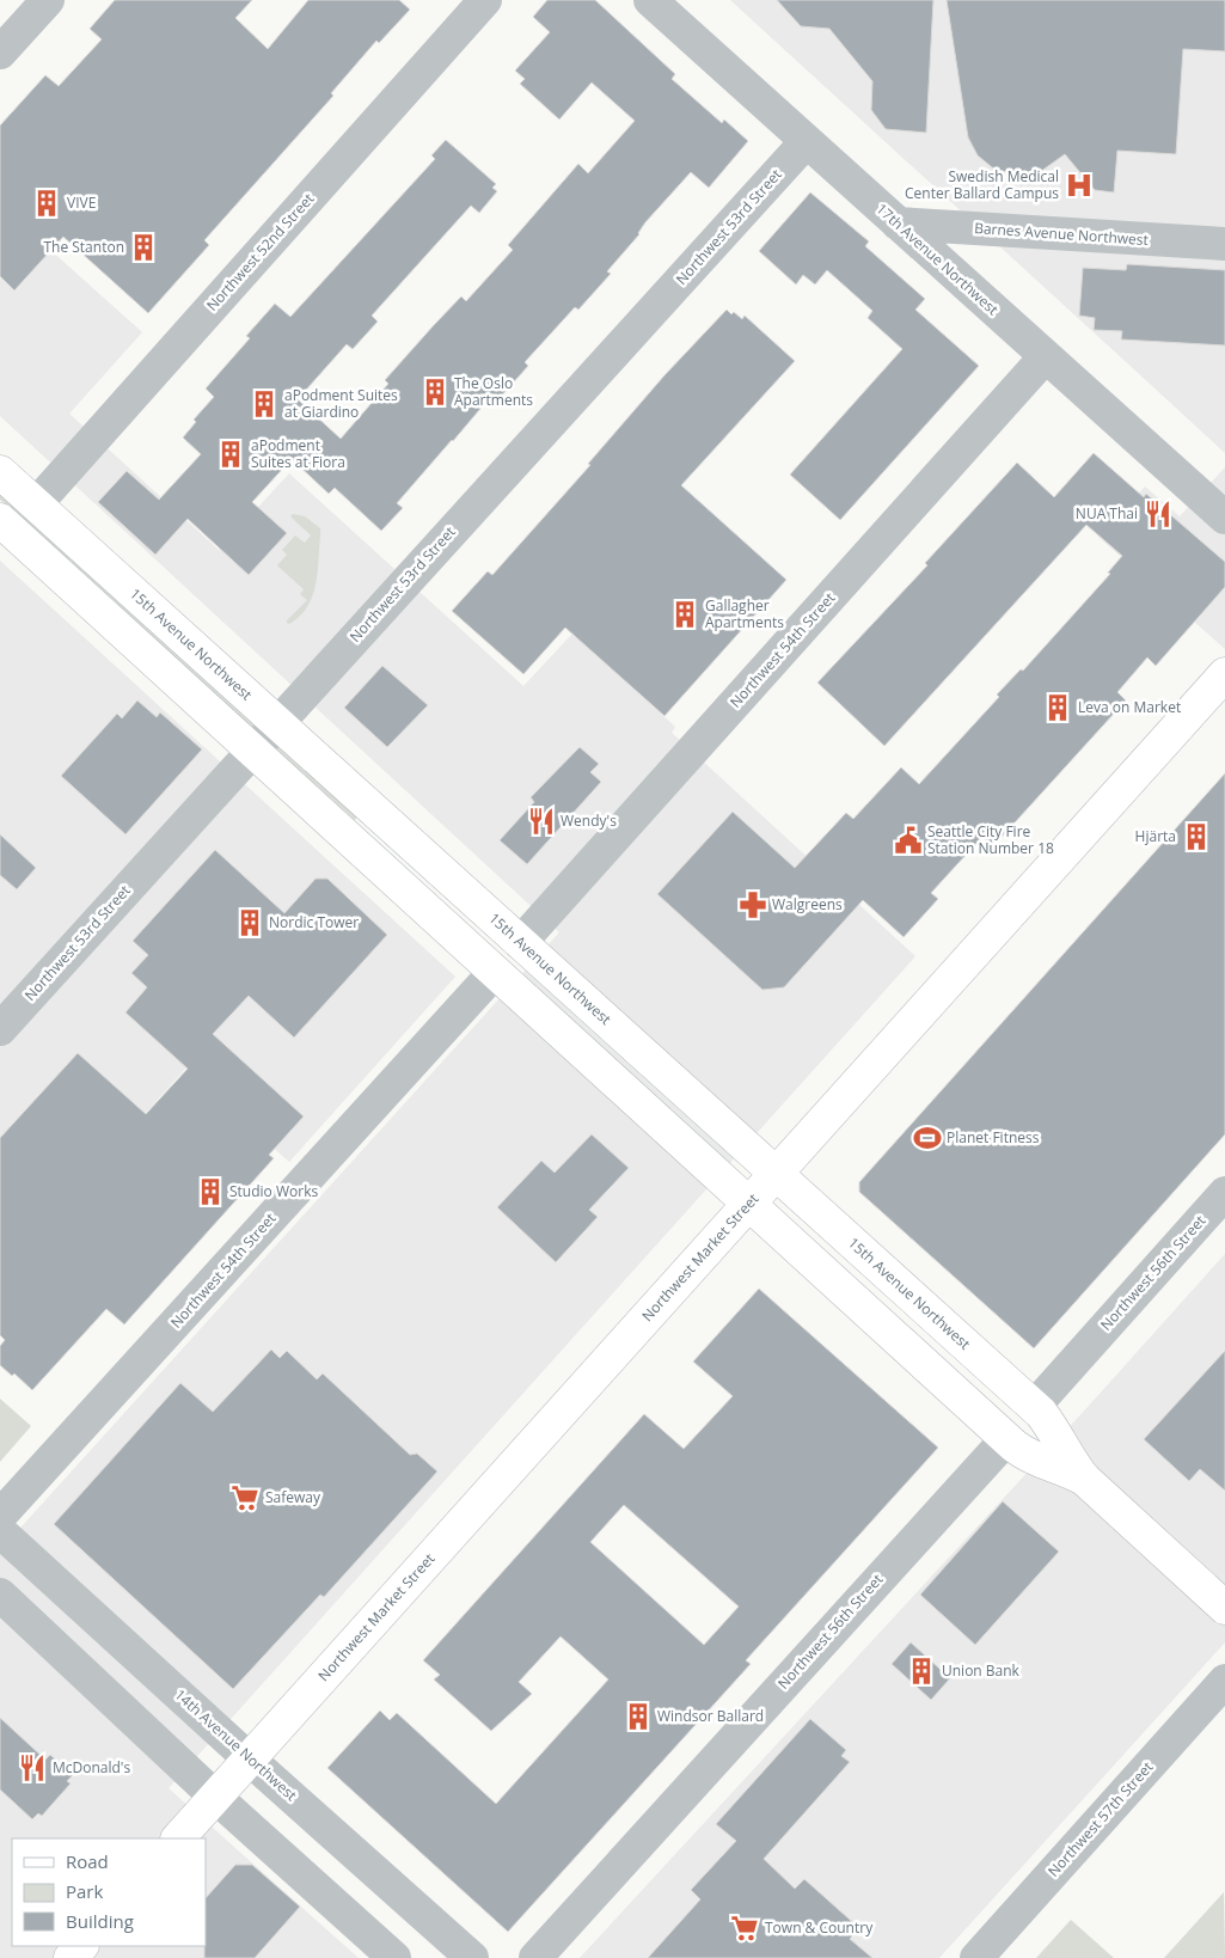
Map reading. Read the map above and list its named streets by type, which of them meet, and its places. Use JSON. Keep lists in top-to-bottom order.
{
  "streets": {
    "main road": ["15th Avenue Northwest", "Northwest Market Street"],
    "street": [
      "Northwest 53rd Street",
      "Barnes Avenue Northwest",
      "Northwest 52nd Street",
      "17th Avenue Northwest",
      "Northwest 54th Street",
      "Northwest 56th Street",
      "14th Avenue Northwest",
      "Northwest 57th Street"
    ]
  },
  "crossings": [
    ["Northwest 53rd Street", "17th Avenue Northwest"],
    ["Northwest 53rd Street", "15th Avenue Northwest"],
    ["Barnes Avenue Northwest", "17th Avenue Northwest"],
    ["Northwest 52nd Street", "15th Avenue Northwest"],
    ["17th Avenue Northwest", "Northwest 54th Street"],
    ["15th Avenue Northwest", "Northwest 54th Street"],
    ["15th Avenue Northwest", "Northwest Market Street"],
    ["15th Avenue Northwest", "Northwest 56th Street"],
    ["Northwest Market Street", "14th Avenue Northwest"]
  ],
  "places": {
    "hospital": ["Swedish Medical Center Ballard Campus"],
    "building": [
      "VIVE",
      "The Stanton",
      "The Oslo Apartments",
      "aPodment Suites at Giardino",
      "aPodment Suites at Fiora",
      "Gallagher Apartments",
      "Leva on Market",
      "Hjärta",
      "Nordic Tower",
      "Studio Works",
      "Union Bank",
      "Windsor Ballard"
    ],
    "restaurant": ["NUA Thai", "Wendy's", "McDonald's"],
    "public building": ["Seattle City Fire Station Number 18"],
    "pharmacy": ["Walgreens"],
    "sports": ["Planet Fitness"],
    "supermarket": ["Safeway", "Town & Country"]
  },
  "legend": ["Road", "Park", "Building"]
}
